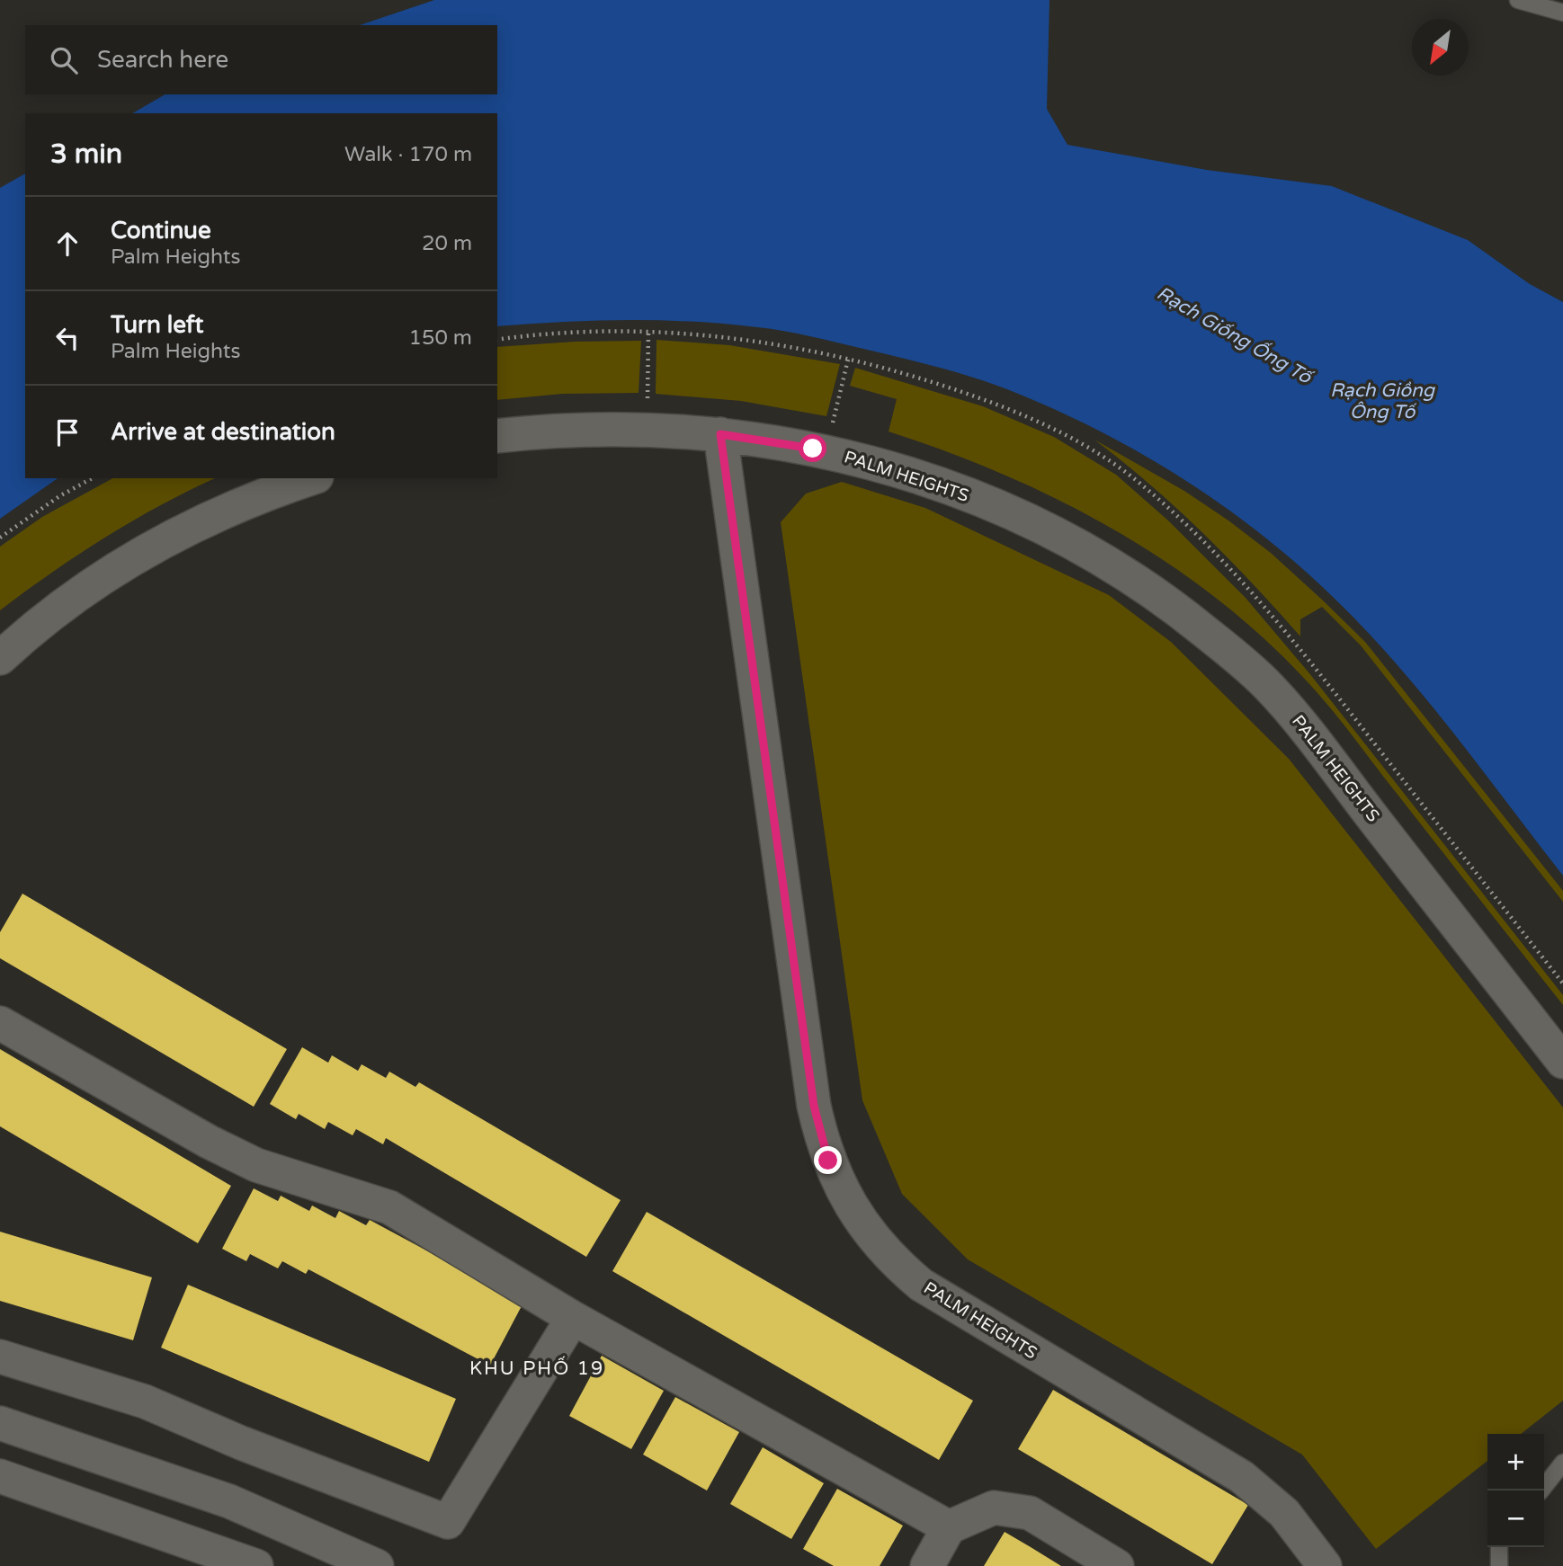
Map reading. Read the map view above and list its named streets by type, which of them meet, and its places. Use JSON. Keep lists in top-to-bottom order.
{
  "streets": {
    "street": ["PALM HEIGHTS"]
  },
  "districts": ["KHU PHỐ 19"],
  "water": ["Rạch Giống Ống Tố", "Rạch Giồng Ông Tố"],
  "north": "bottom left",
  "page": {
    "search": "Search here",
    "heading": ["3 min", "Walk · 170 m"],
    "list": [
      ["Continue", "Palm Heights", "20 m"],
      ["Turn left", "Palm Heights", "150 m"],
      "Arrive at destination"
    ],
    "map_buttons": ["+", "−"]
  }
}
